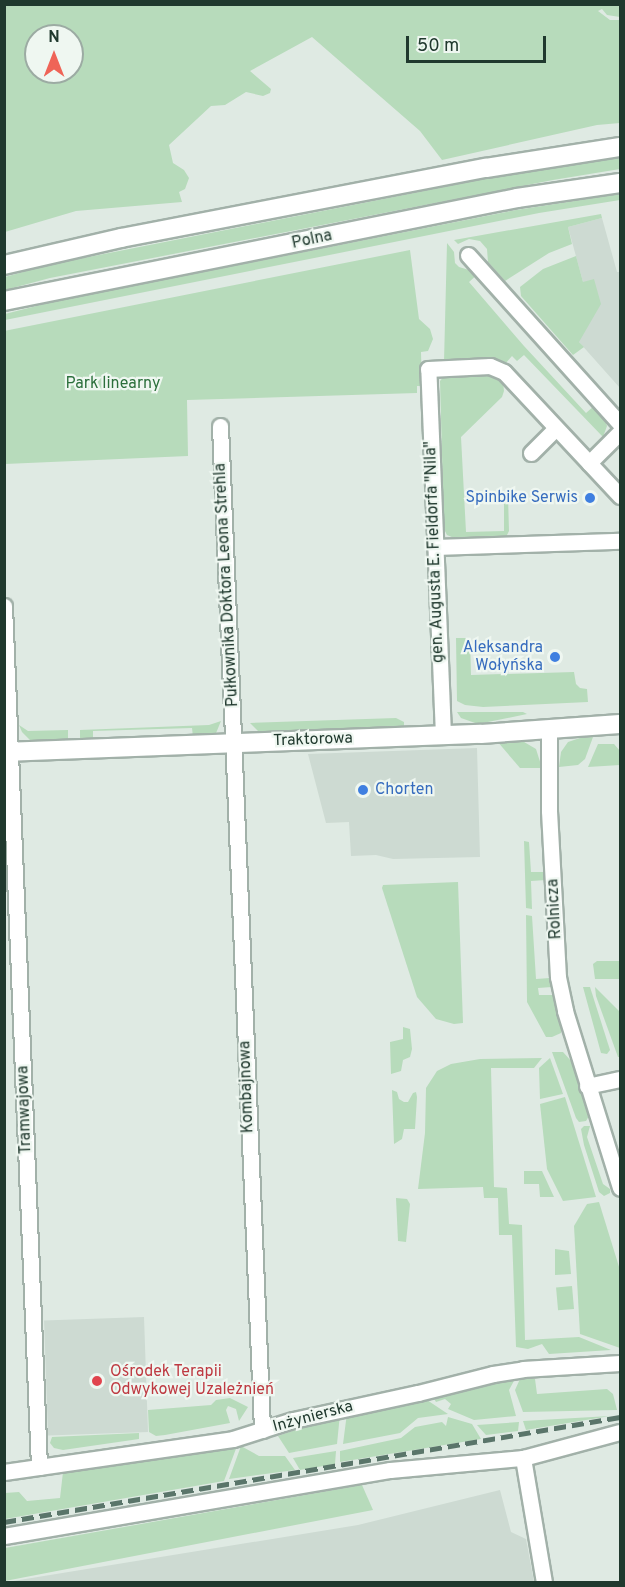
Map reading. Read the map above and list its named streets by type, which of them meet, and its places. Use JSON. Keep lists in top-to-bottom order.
{
  "streets": {
    "street": [
      "Polna",
      "gen. Augusta E. Fieldorfa \"Nila\"",
      "Pułkownika Doktora Leona Strehla",
      "Traktorowa",
      "Rolnicza",
      "Kombajnowa",
      "Tramwajowa",
      "Inżynierska"
    ]
  },
  "crossings": [
    ["gen. Augusta E. Fieldorfa \"Nila\"", "Traktorowa"],
    ["Pułkownika Doktora Leona Strehla", "Traktorowa"],
    ["Pułkownika Doktora Leona Strehla", "Kombajnowa"],
    ["Traktorowa", "Rolnicza"],
    ["Traktorowa", "Kombajnowa"],
    ["Traktorowa", "Tramwajowa"],
    ["Kombajnowa", "Inżynierska"],
    ["Tramwajowa", "Inżynierska"]
  ],
  "parks": ["Park linearny"],
  "places": [
    "Spinbike Serwis",
    "Aleksandra Wołyńska",
    "Chorten",
    "Ośrodek Terapii Odwykowej Uzależnień"
  ],
  "scale_bar": "50 m",
  "north": "top"
}
